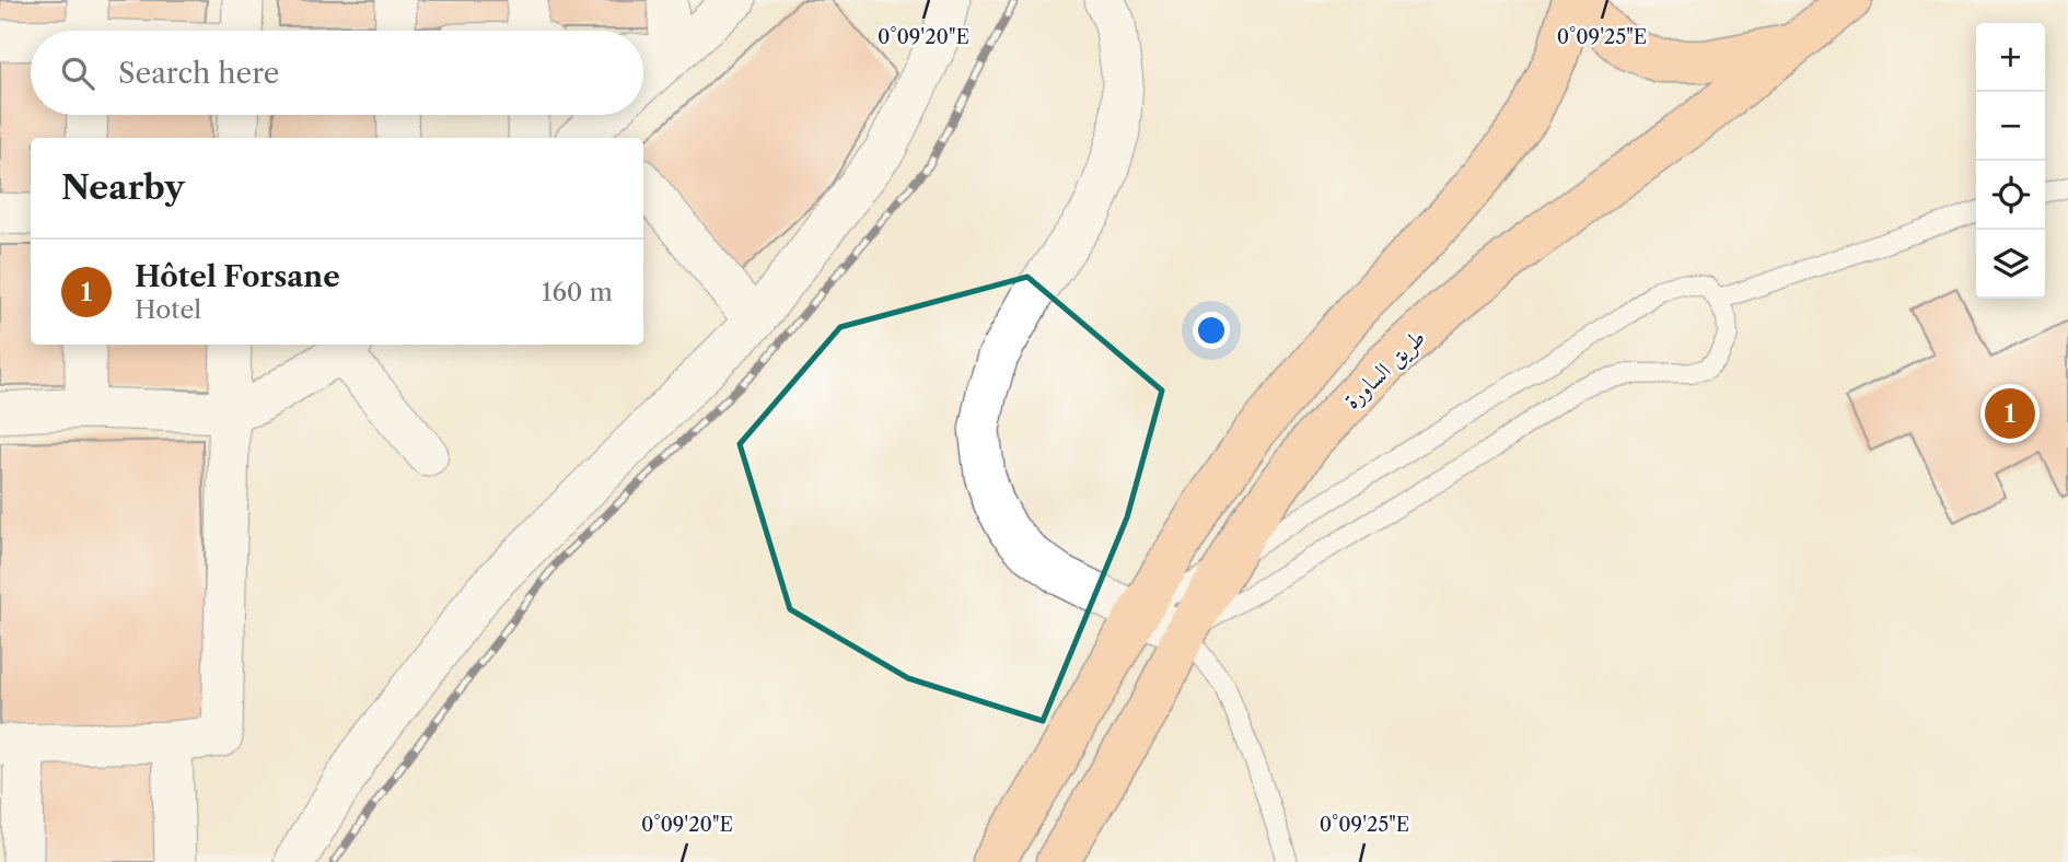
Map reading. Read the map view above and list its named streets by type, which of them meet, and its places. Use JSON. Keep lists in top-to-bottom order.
{
  "streets": {
    "highway": ["طريق الساورة"]
  },
  "page": {
    "map_buttons": ["+", "−"],
    "search": "Search here",
    "heading": "Nearby",
    "list": [
      {
        "mark": "1",
        "name": "Hôtel Forsane",
        "note": "Hotel",
        "value": "160 m"
      }
    ],
    "pins": "1"
  },
  "coordinates": ["0°09'20\"E", "0°09'25\"E"]
}
